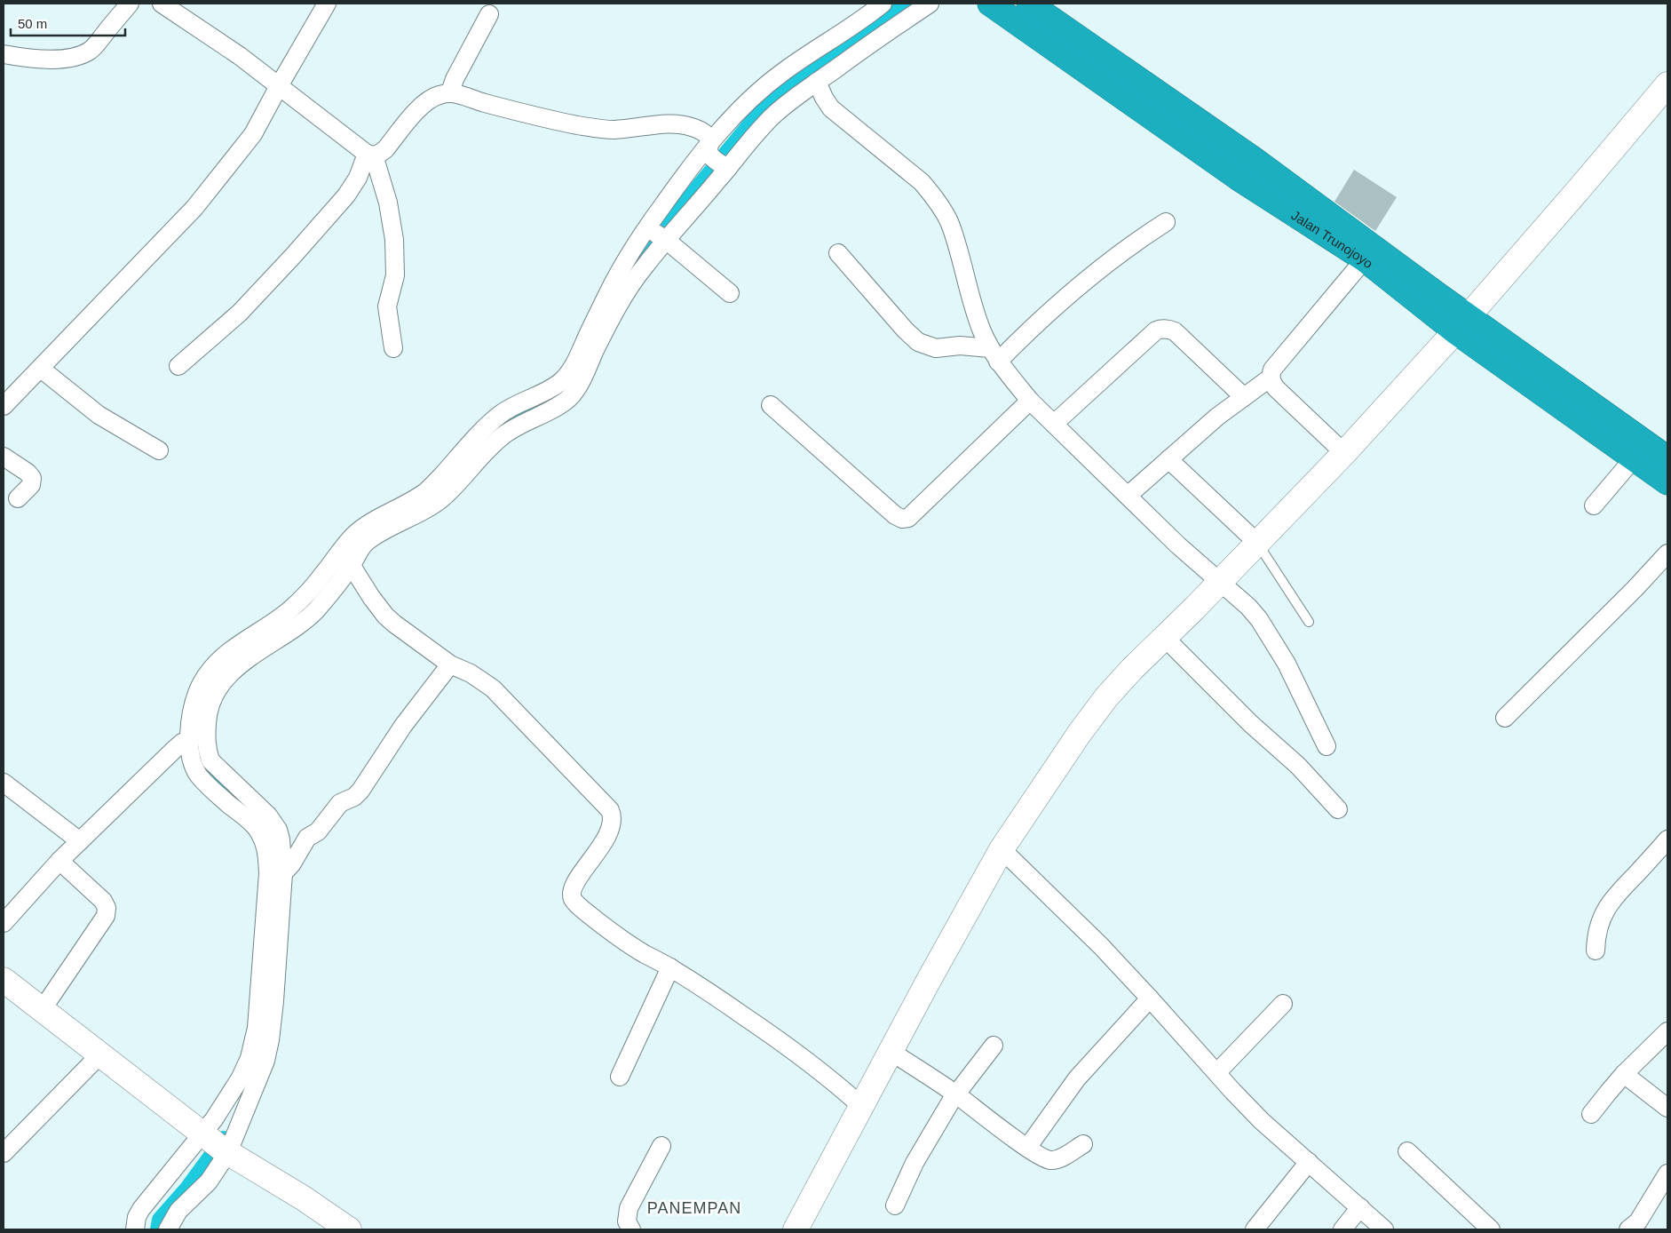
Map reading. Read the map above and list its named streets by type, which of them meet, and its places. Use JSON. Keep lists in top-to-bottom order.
{
  "streets": {
    "highway": ["Jalan Trunojoyo"]
  },
  "districts": ["PANEMPAN"],
  "scale_bar": "50 m"
}
